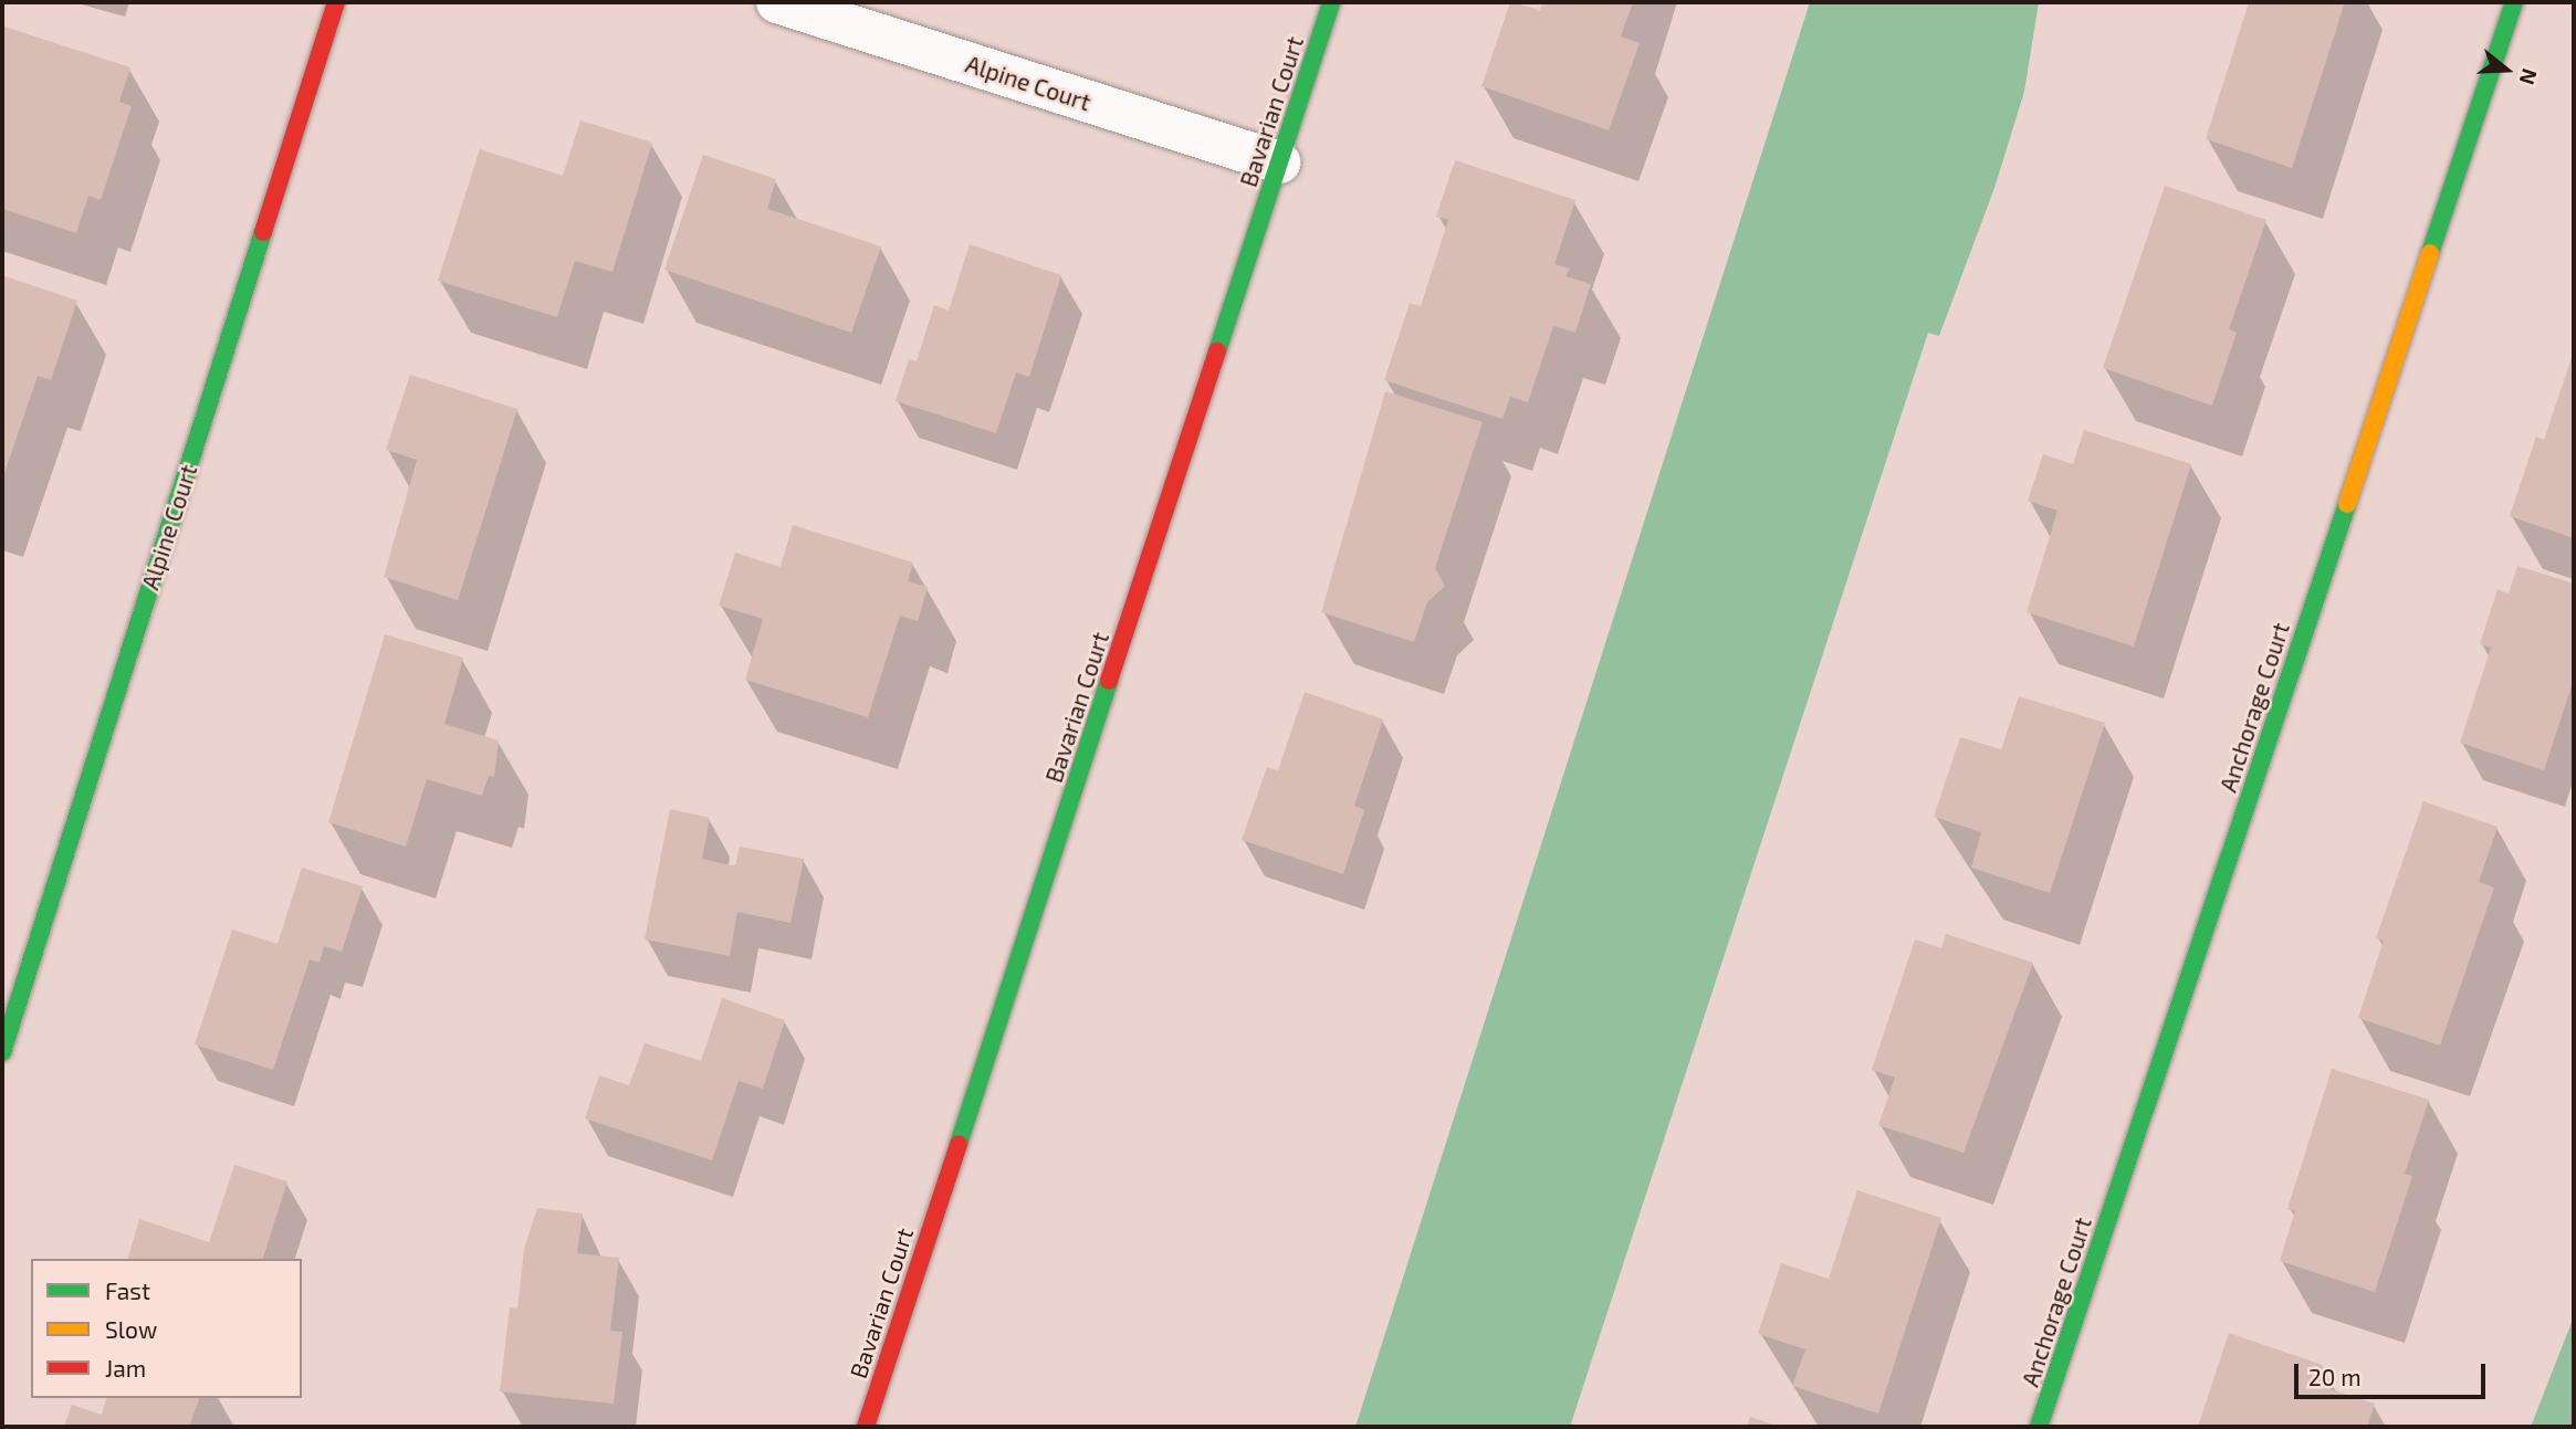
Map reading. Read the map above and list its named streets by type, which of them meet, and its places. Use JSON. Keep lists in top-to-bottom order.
{
  "streets": {
    "street": ["Alpine Court", "Bavarian Court", "Anchorage Court"]
  },
  "crossings": [
    ["Alpine Court", "Bavarian Court"]
  ],
  "legend": ["Fast", "Slow", "Jam"],
  "scale_bar": "20 m",
  "north": "right"
}
